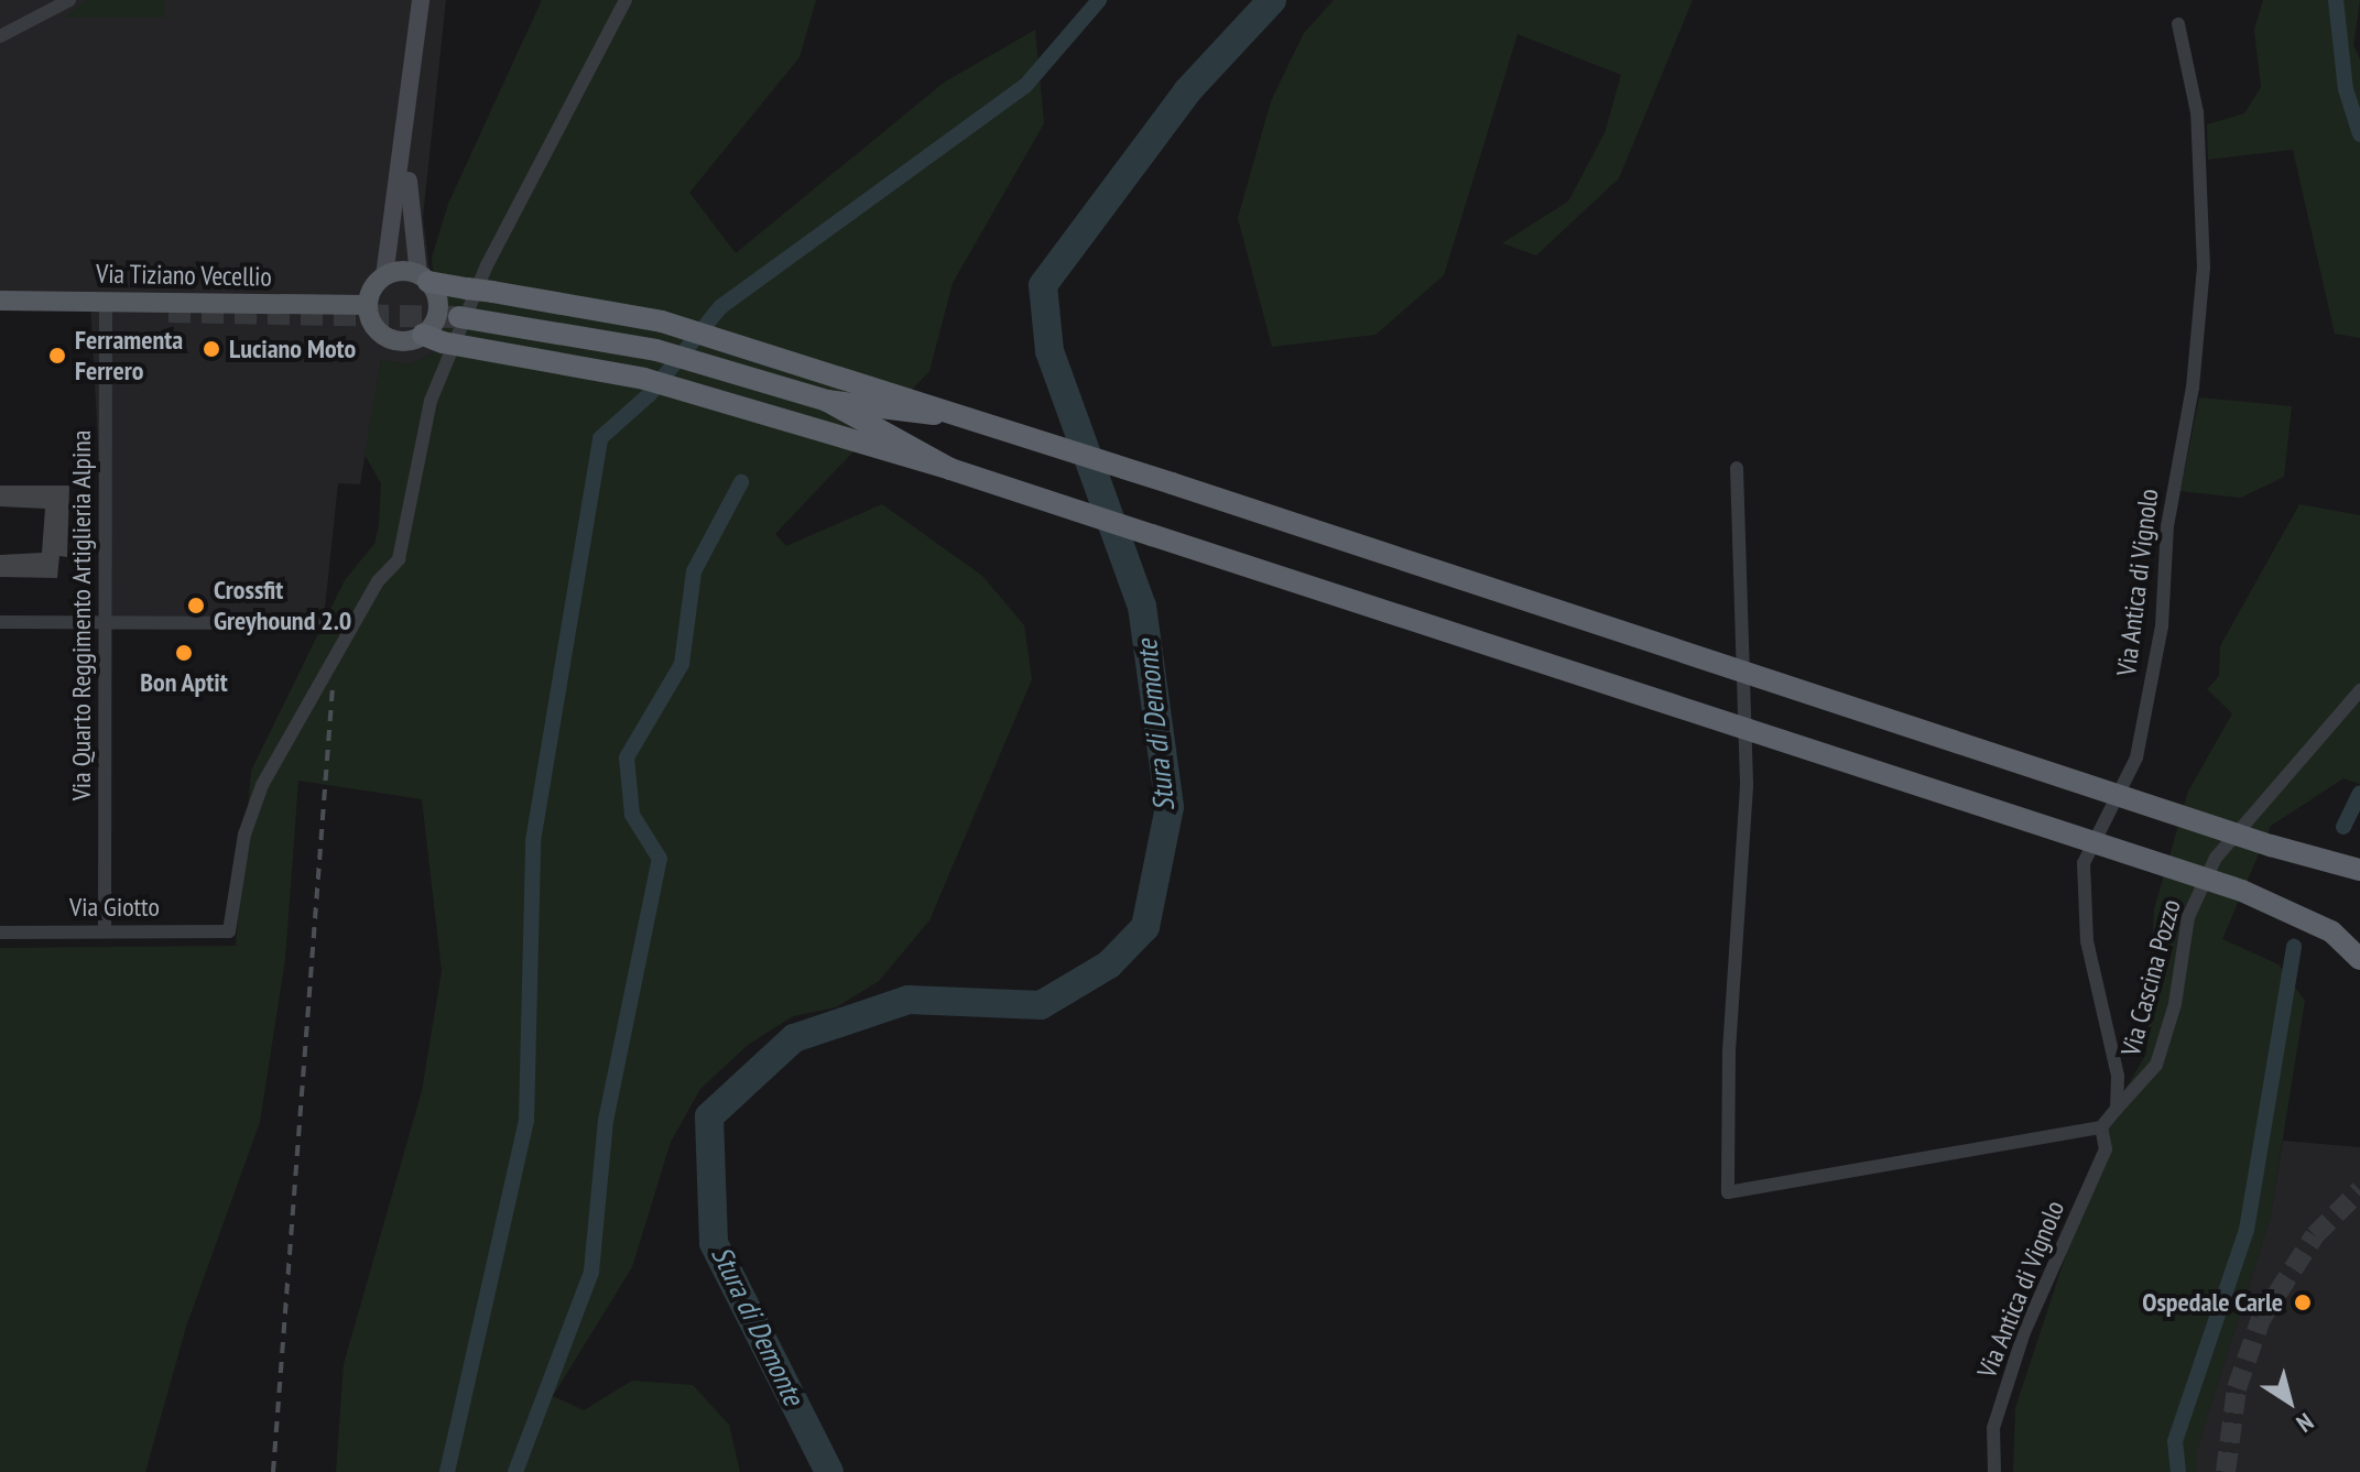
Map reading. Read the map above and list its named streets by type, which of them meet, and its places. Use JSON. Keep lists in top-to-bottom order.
{
  "streets": {
    "main road": ["Via Tiziano Vecellio"],
    "street": [
      "Via Antica di Vignolo",
      "Via Quarto Reggimento Artiglieria Alpina",
      "Via Giotto",
      "Via Cascina Pozzo"
    ]
  },
  "crossings": [
    ["Via Tiziano Vecellio", "Via Quarto Reggimento Artiglieria Alpina"],
    ["Via Antica di Vignolo", "Via Cascina Pozzo"],
    ["Via Quarto Reggimento Artiglieria Alpina", "Via Giotto"]
  ],
  "water": ["Stura di Demonte"],
  "places": [
    "Luciano Moto",
    "Ferramenta Ferrero",
    "Crossfit Greyhound 2.0",
    "Bon Aptit",
    "Ospedale Carle"
  ],
  "north": "bottom right"
}
